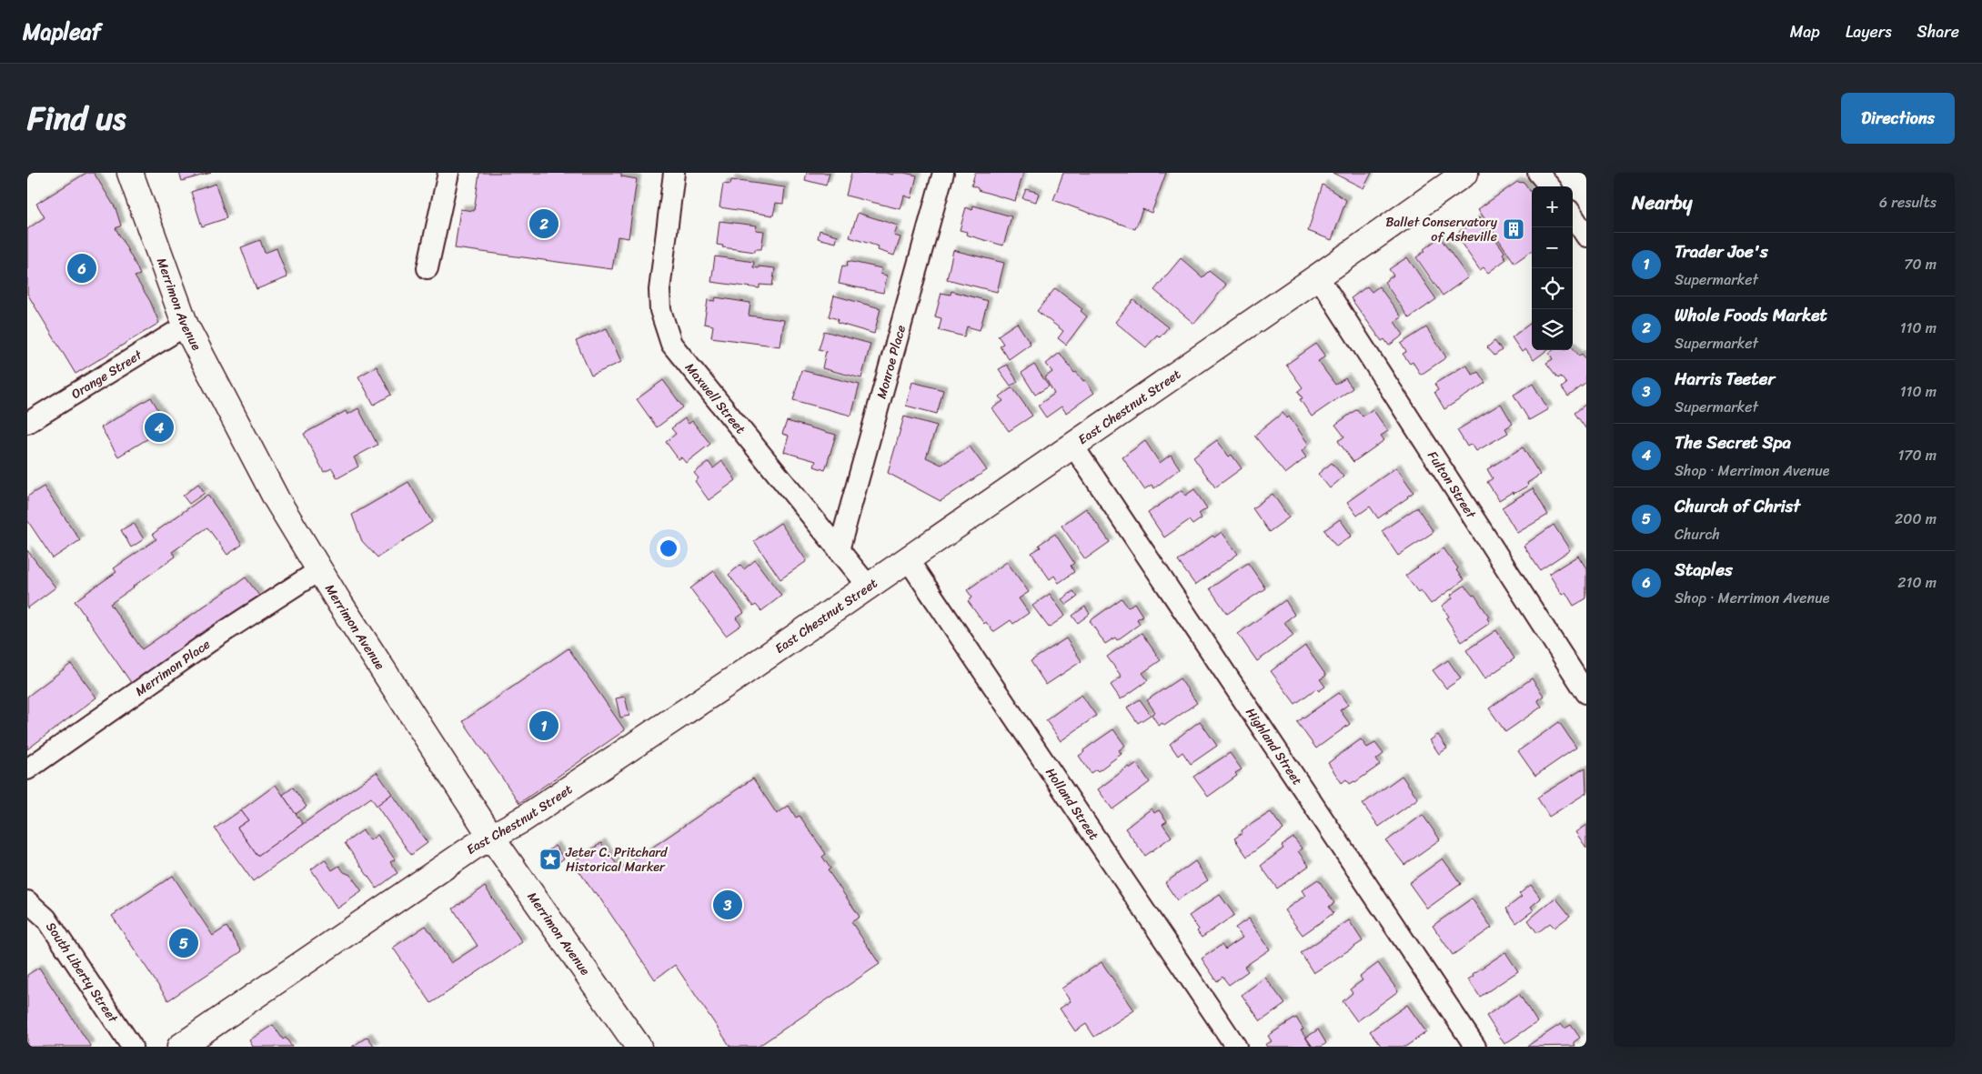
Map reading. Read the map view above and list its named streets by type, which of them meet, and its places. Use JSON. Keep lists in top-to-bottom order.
{
  "streets": {
    "street": [
      "Merrimon Avenue",
      "Monroe Place",
      "Orange Street",
      "Maxwell Street",
      "East Chestnut Street",
      "Fulton Street",
      "Merrimon Place",
      "Highland Street",
      "Holland Street",
      "South Liberty Street"
    ]
  },
  "crossings": [
    ["Merrimon Avenue", "Orange Street"],
    ["Merrimon Avenue", "East Chestnut Street"],
    ["Merrimon Avenue", "Merrimon Place"],
    ["Monroe Place", "Maxwell Street"],
    ["Maxwell Street", "East Chestnut Street"],
    ["East Chestnut Street", "Fulton Street"],
    ["East Chestnut Street", "Highland Street"],
    ["East Chestnut Street", "Holland Street"]
  ],
  "places": {
    "building": ["Ballet Conservatory of Asheville"],
    "place": ["Jeter C. Pritchard Historical Marker"]
  },
  "page": {
    "header": "Mapleaf",
    "nav": ["Map", "Layers", "Share"],
    "title": "Find us",
    "buttons": "Directions",
    "heading": ["Nearby", "6 results"],
    "map_buttons": ["+", "−"],
    "pins": [
      "2",
      "6",
      "4",
      "1",
      "3",
      "5"
    ],
    "list": [
      {
        "mark": "1",
        "name": "Trader Joe's",
        "note": "Supermarket",
        "value": "70 m"
      },
      {
        "mark": "2",
        "name": "Whole Foods Market",
        "note": "Supermarket",
        "value": "110 m"
      },
      {
        "mark": "3",
        "name": "Harris Teeter",
        "note": "Supermarket",
        "value": "110 m"
      },
      {
        "mark": "4",
        "name": "The Secret Spa",
        "note": "Shop · Merrimon Avenue",
        "value": "170 m"
      },
      {
        "mark": "5",
        "name": "Church of Christ",
        "note": "Church",
        "value": "200 m"
      },
      {
        "mark": "6",
        "name": "Staples",
        "note": "Shop · Merrimon Avenue",
        "value": "210 m"
      }
    ]
  }
}
